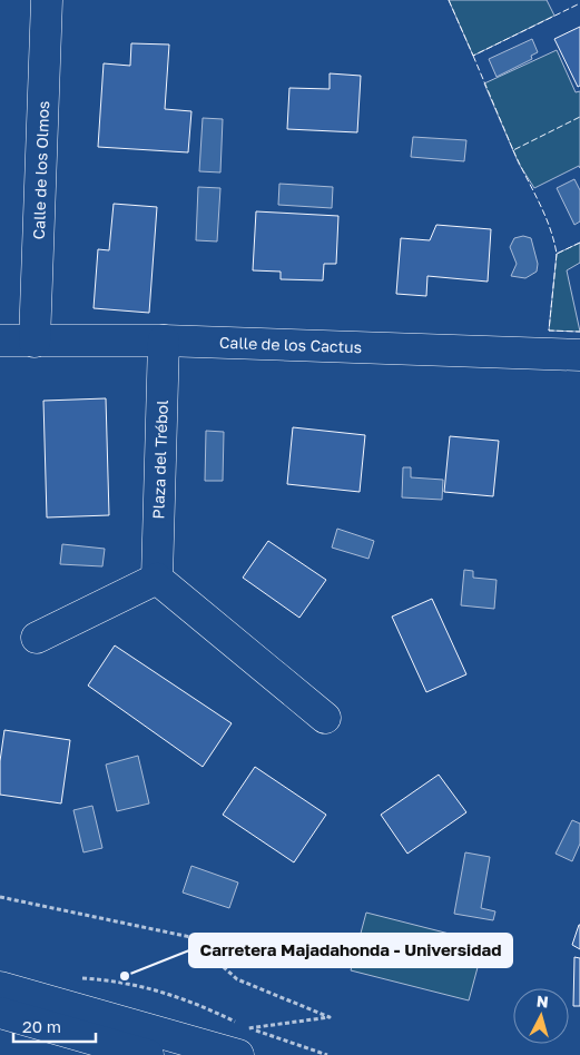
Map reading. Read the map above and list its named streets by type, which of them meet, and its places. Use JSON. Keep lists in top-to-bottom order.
{
  "streets": {
    "street": ["Calle de los Olmos", "Calle de los Cactus", "Plaza del Trébol"]
  },
  "crossings": [
    ["Calle de los Olmos", "Calle de los Cactus"],
    ["Calle de los Cactus", "Plaza del Trébol"]
  ],
  "places": ["Carretera Majadahonda - Universidad"],
  "scale_bar": "20 m",
  "north": "top"
}
